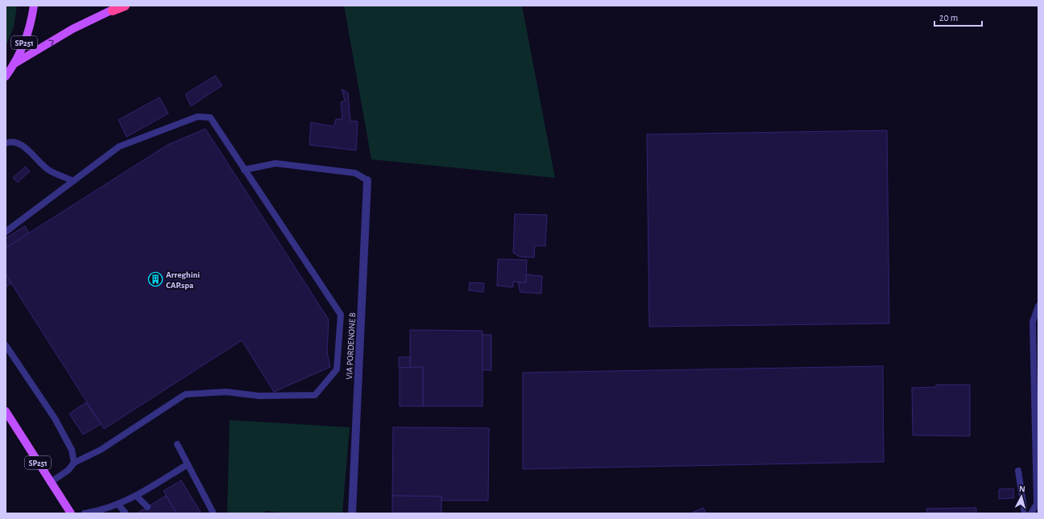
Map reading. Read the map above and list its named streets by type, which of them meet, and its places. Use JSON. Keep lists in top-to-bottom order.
{
  "streets": {
    "main road": ["SP251"],
    "street": ["VIA PORDENONE B"]
  },
  "places": {
    "building": ["Arreghini CAP.spa"]
  },
  "scale_bar": "20 m",
  "north": "top"
}
